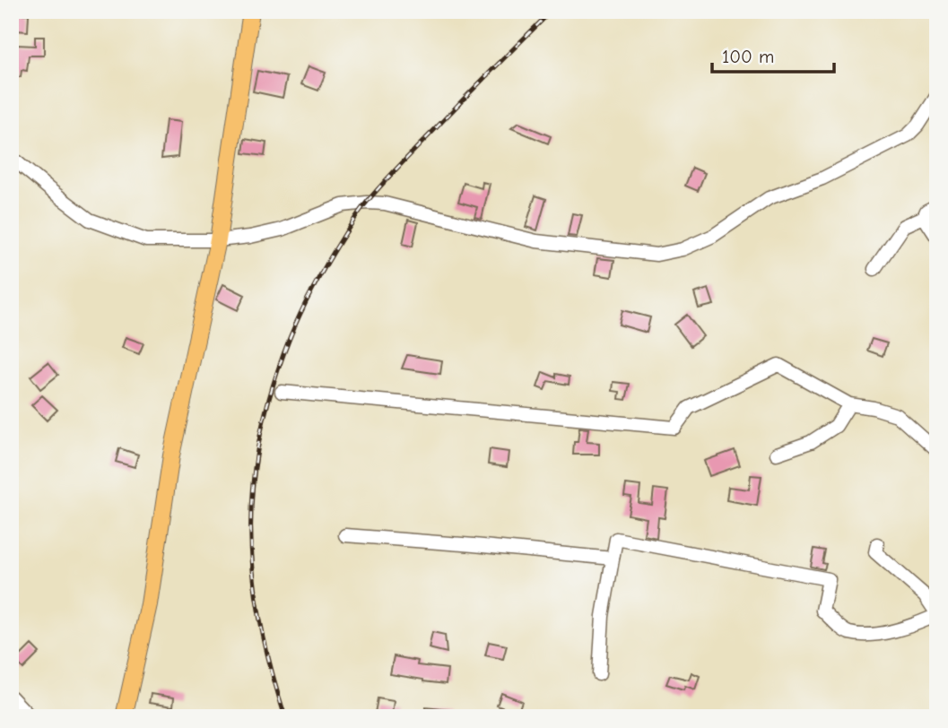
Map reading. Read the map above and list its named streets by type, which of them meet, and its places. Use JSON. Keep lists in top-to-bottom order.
{
  "scale_bar": "100 m"
}
